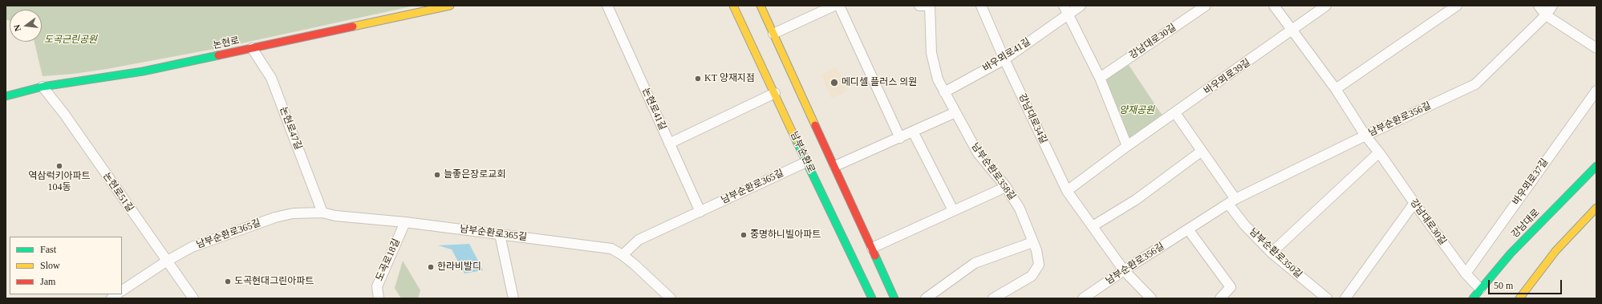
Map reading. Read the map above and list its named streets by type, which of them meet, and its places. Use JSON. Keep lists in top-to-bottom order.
{
  "streets": {
    "main road": ["논현로", "남부순환로", "강남대로"],
    "street": [
      "강남대로30길",
      "바우뫼로41길",
      "바우뫼로39길",
      "논현로41길",
      "강남대로34길",
      "남부순환로356길",
      "논현로47길",
      "남부순환로358길",
      "바우뫼로37길",
      "남부순환로365길",
      "논현로51길",
      "남부순환로350길",
      "도곡로18길"
    ]
  },
  "crossings": [
    ["강남대로30길", "바우뫼로39길"],
    ["강남대로30길", "남부순환로356길"],
    ["강남대로30길", "바우뫼로37길"],
    ["강남대로30길", "강남대로"],
    ["논현로", "논현로47길"],
    ["논현로", "논현로51길"],
    ["바우뫼로41길", "강남대로34길"],
    ["바우뫼로41길", "남부순환로358길"],
    ["바우뫼로39길", "강남대로34길"],
    ["논현로41길", "남부순환로365길"],
    ["강남대로34길", "남부순환로356길"],
    ["남부순환로356길", "남부순환로350길"],
    ["논현로47길", "남부순환로365길"],
    ["남부순환로", "남부순환로365길"],
    ["남부순환로365길", "논현로51길"],
    ["남부순환로365길", "도곡로18길"]
  ],
  "parks": ["도곡근린공원", "양재공원"],
  "places": [
    "KT 양재지점",
    "메디셀 플러스 의원",
    "역삼럭키아파트 104동",
    "늘좋은장로교회",
    "중명하니빌아파트",
    "한라비발디",
    "도곡현대그린아파트"
  ],
  "legend": ["Fast", "Slow", "Jam"],
  "scale_bar": "50 m",
  "north": "left"
}
